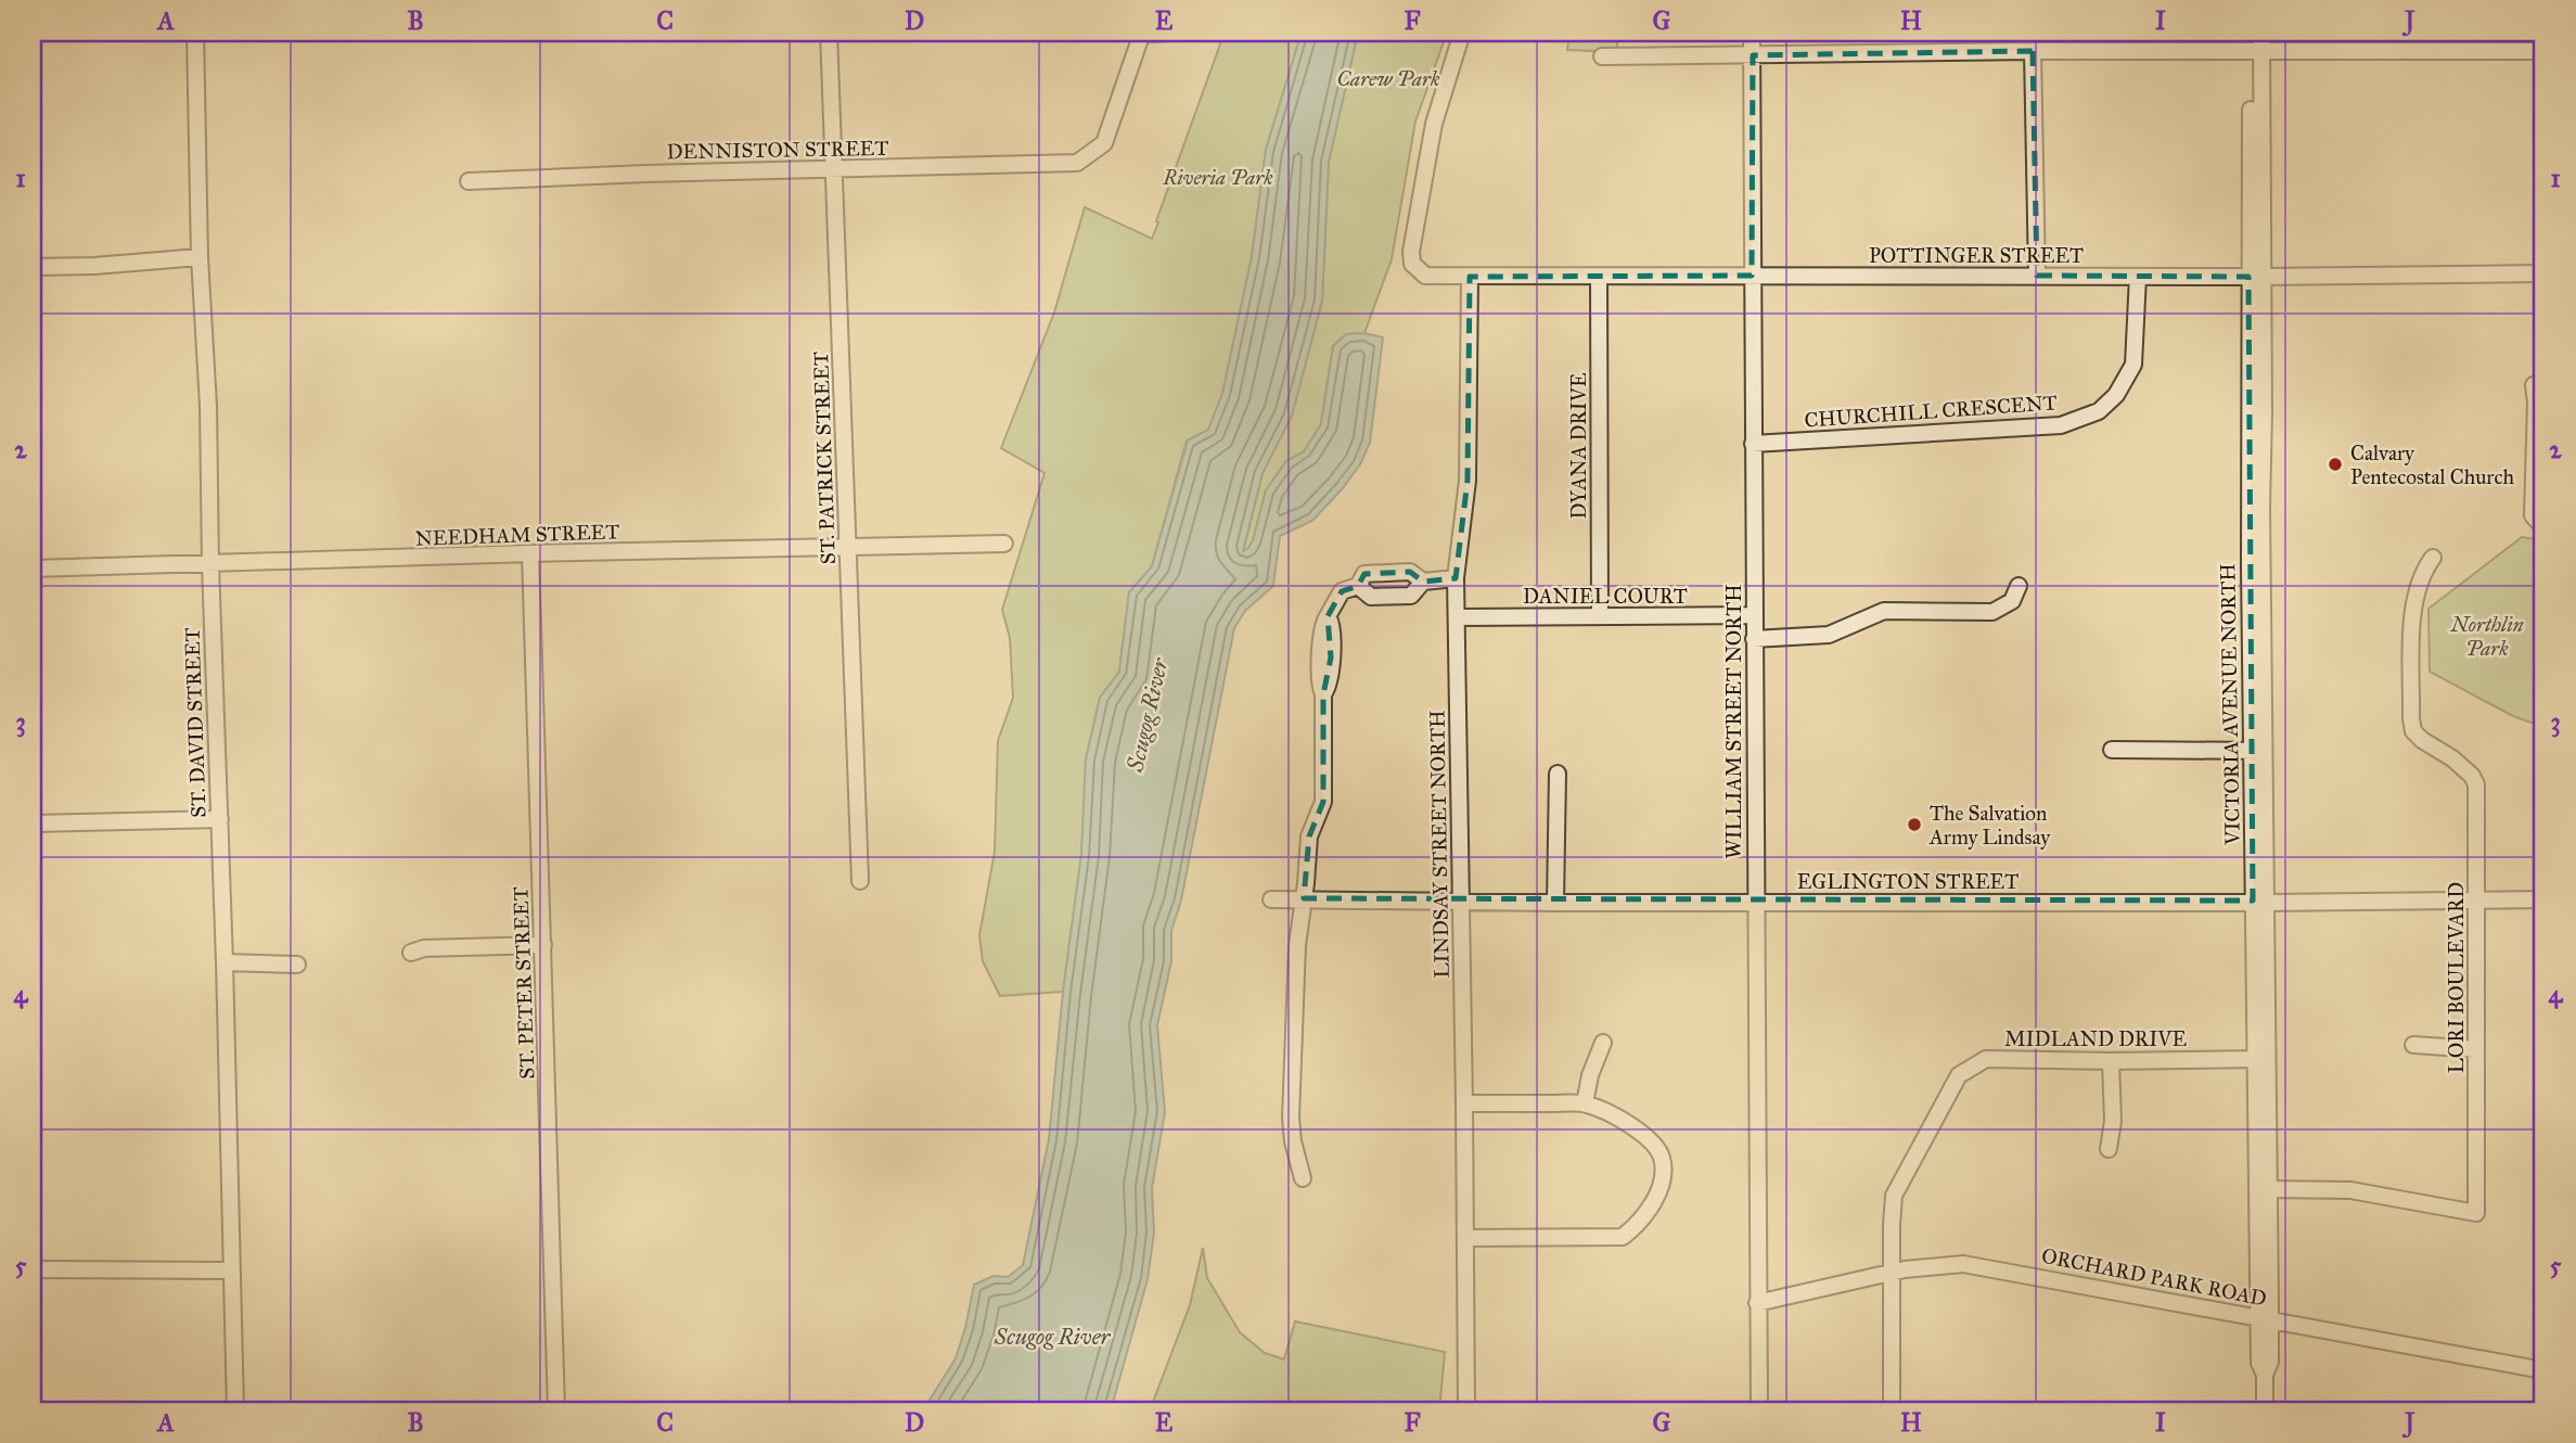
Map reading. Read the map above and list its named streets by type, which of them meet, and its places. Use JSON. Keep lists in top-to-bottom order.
{
  "streets": {
    "street": [
      "DENNISTON STREET",
      "POTTINGER STREET",
      "CHURCHILL CRESCENT",
      "DYANA DRIVE",
      "ST. PATRICK STREET",
      "NEEDHAM STREET",
      "DANIEL COURT",
      "VICTORIA AVENUE NORTH",
      "WILLIAM STREET NORTH",
      "ST. DAVID STREET",
      "LINDSAY STREET NORTH",
      "EGLINGTON STREET",
      "LORI BOULEVARD",
      "ST. PETER STREET",
      "MIDLAND DRIVE",
      "ORCHARD PARK ROAD"
    ]
  },
  "crossings": [
    ["DENNISTON STREET", "ST. PATRICK STREET"],
    ["POTTINGER STREET", "CHURCHILL CRESCENT"],
    ["POTTINGER STREET", "DYANA DRIVE"],
    ["POTTINGER STREET", "VICTORIA AVENUE NORTH"],
    ["POTTINGER STREET", "WILLIAM STREET NORTH"],
    ["POTTINGER STREET", "LINDSAY STREET NORTH"],
    ["CHURCHILL CRESCENT", "WILLIAM STREET NORTH"],
    ["DYANA DRIVE", "DANIEL COURT"],
    ["ST. PATRICK STREET", "NEEDHAM STREET"],
    ["NEEDHAM STREET", "ST. DAVID STREET"],
    ["NEEDHAM STREET", "ST. PETER STREET"],
    ["DANIEL COURT", "WILLIAM STREET NORTH"],
    ["DANIEL COURT", "LINDSAY STREET NORTH"],
    ["VICTORIA AVENUE NORTH", "EGLINGTON STREET"],
    ["VICTORIA AVENUE NORTH", "LORI BOULEVARD"],
    ["VICTORIA AVENUE NORTH", "MIDLAND DRIVE"],
    ["VICTORIA AVENUE NORTH", "ORCHARD PARK ROAD"],
    ["WILLIAM STREET NORTH", "EGLINGTON STREET"],
    ["WILLIAM STREET NORTH", "ORCHARD PARK ROAD"],
    ["LINDSAY STREET NORTH", "EGLINGTON STREET"],
    ["EGLINGTON STREET", "LORI BOULEVARD"],
    ["MIDLAND DRIVE", "ORCHARD PARK ROAD"]
  ],
  "water": ["Scugog River"],
  "parks": ["Carew Park", "Riveria Park", "Northlin Park"],
  "places": ["Calvary Pentecostal Church", "The Salvation Army Lindsay"],
  "grid": {
    "columns": [
      "A",
      "B",
      "C",
      "D",
      "E",
      "F",
      "G",
      "H",
      "I",
      "J"
    ],
    "rows": [
      "1",
      "2",
      "3",
      "4",
      "5"
    ]
  }
}
